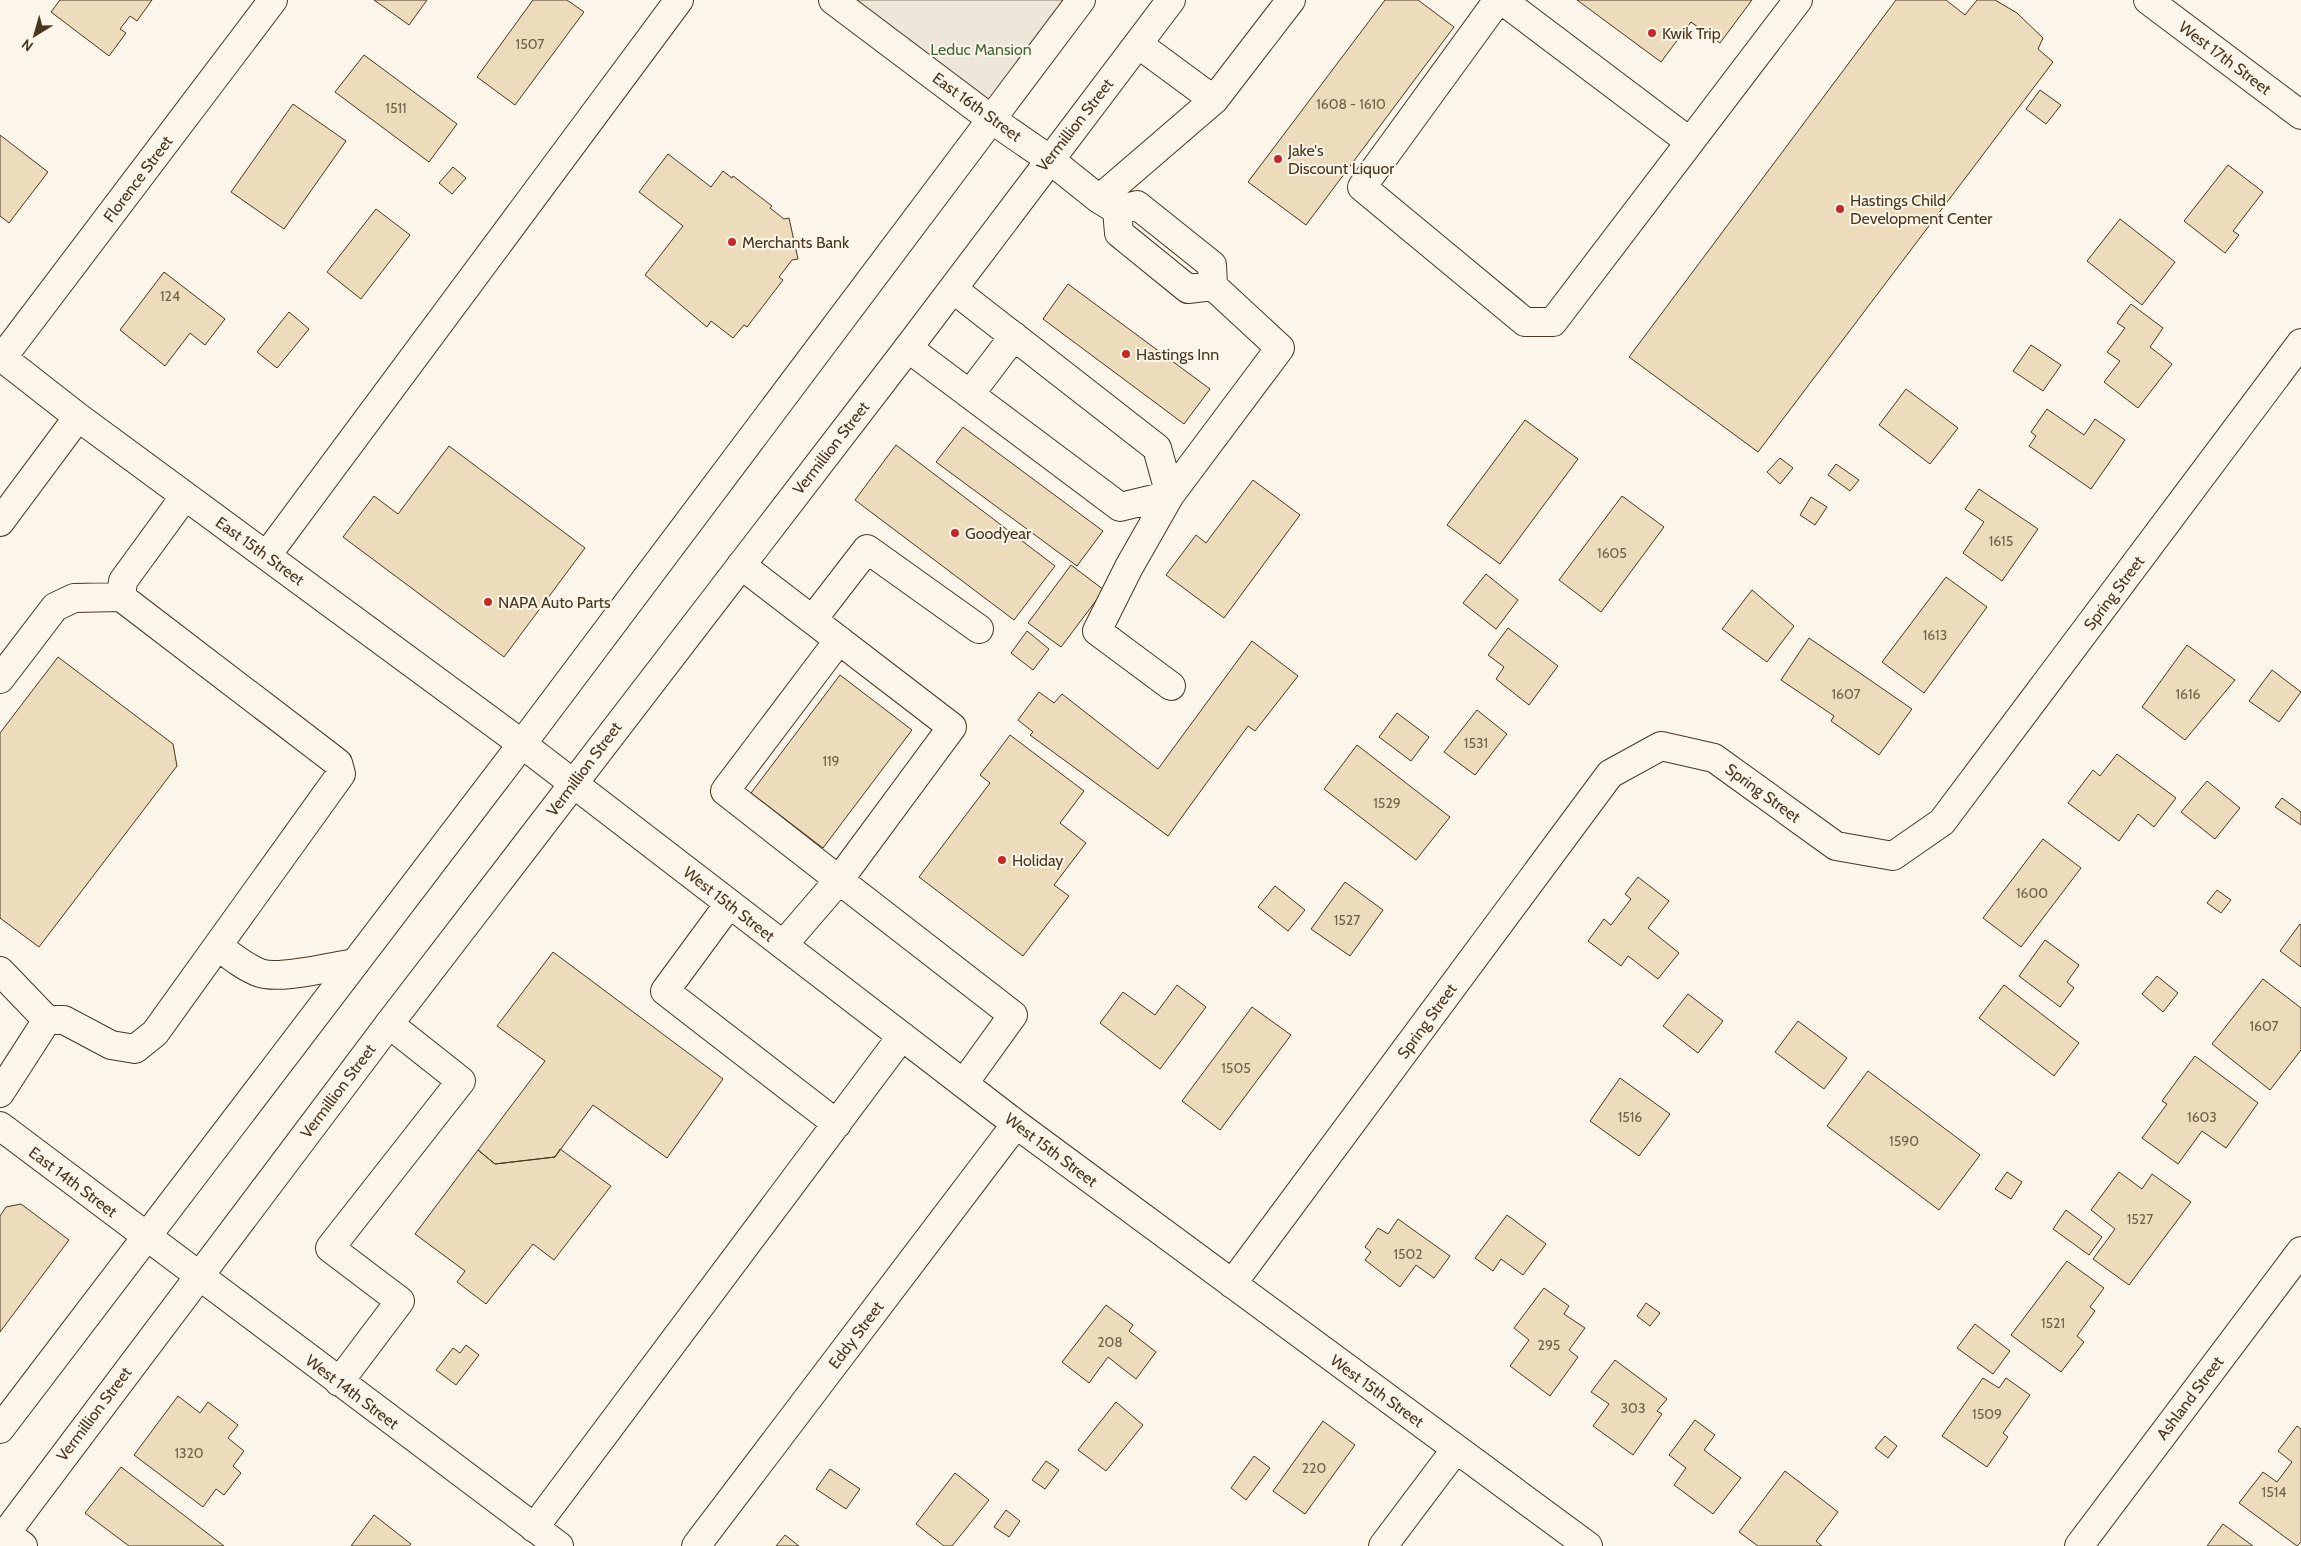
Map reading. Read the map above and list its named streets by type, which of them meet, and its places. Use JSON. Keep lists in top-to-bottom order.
{
  "streets": {
    "main road": [
      "West 17th Street",
      "East 16th Street",
      "Vermillion Street",
      "Florence Street",
      "East 15th Street",
      "Spring Street",
      "West 15th Street",
      "East 14th Street",
      "Eddy Street",
      "West 14th Street",
      "Ashland Street"
    ]
  },
  "crossings": [
    ["East 16th Street", "Vermillion Street"],
    ["Vermillion Street", "West 15th Street"],
    ["Vermillion Street", "West 14th Street"],
    ["Florence Street", "East 15th Street"],
    ["East 15th Street", "West 15th Street"],
    ["Spring Street", "West 15th Street"],
    ["West 15th Street", "Eddy Street"],
    ["East 14th Street", "West 14th Street"]
  ],
  "parks": ["Leduc Mansion"],
  "places": [
    "Kwik Trip",
    "Jake's Discount Liquor",
    "Hastings Child Development Center",
    "Merchants Bank",
    "Hastings Inn",
    "Goodyear",
    "NAPA Auto Parts",
    "Holiday"
  ],
  "house_numbers": [
    "1507",
    "1608 - 1610",
    "1511",
    "124",
    "1615",
    "1605",
    "1613",
    "1607",
    "1616",
    "1531",
    "119",
    "1529",
    "1600",
    "1527",
    "1607",
    "1505",
    "1516",
    "1603",
    "1590",
    "1527",
    "1502",
    "1521",
    "208",
    "295",
    "303",
    "1509",
    "1320",
    "220",
    "1514"
  ],
  "north": "bottom left"
}
